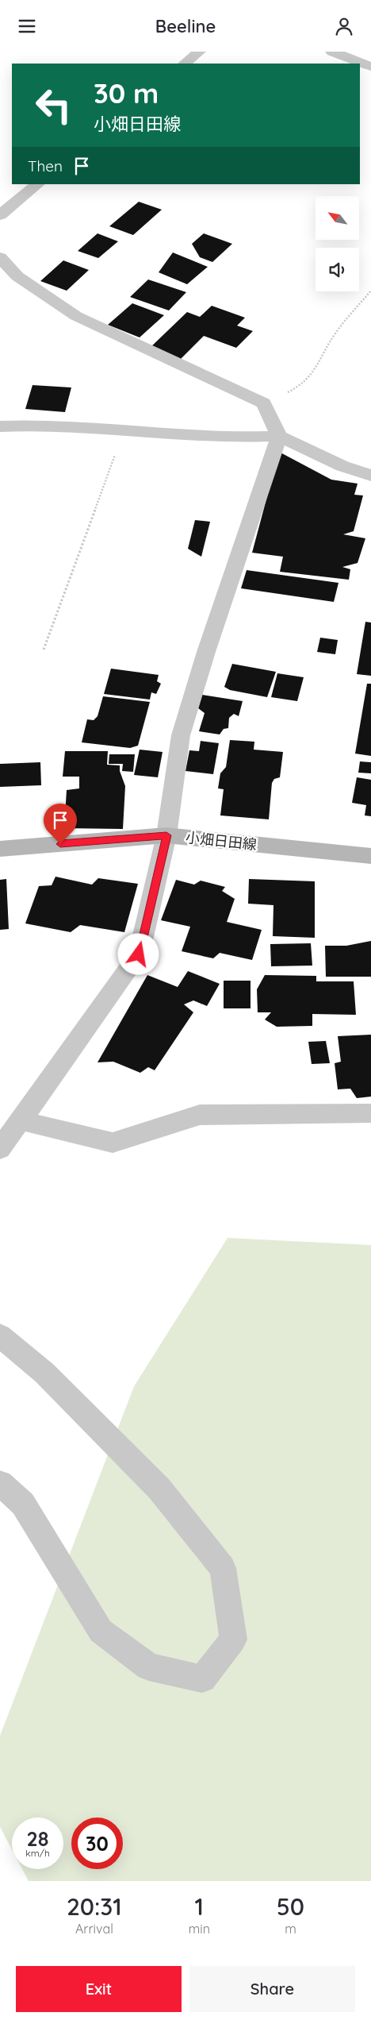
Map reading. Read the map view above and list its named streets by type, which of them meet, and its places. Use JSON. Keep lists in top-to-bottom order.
{
  "streets": {
    "main road": ["小畑日田線"]
  },
  "north": "top left",
  "page": {
    "header": "Beeline",
    "turn": ["30 m", "小畑日田線"],
    "then": "Then",
    "speed": "28 km/h",
    "limit": "30",
    "eta": [
      "20:31",
      "Arrival",
      "1",
      "min",
      "50",
      "m"
    ],
    "buttons": ["Exit", "Share"]
  }
}
